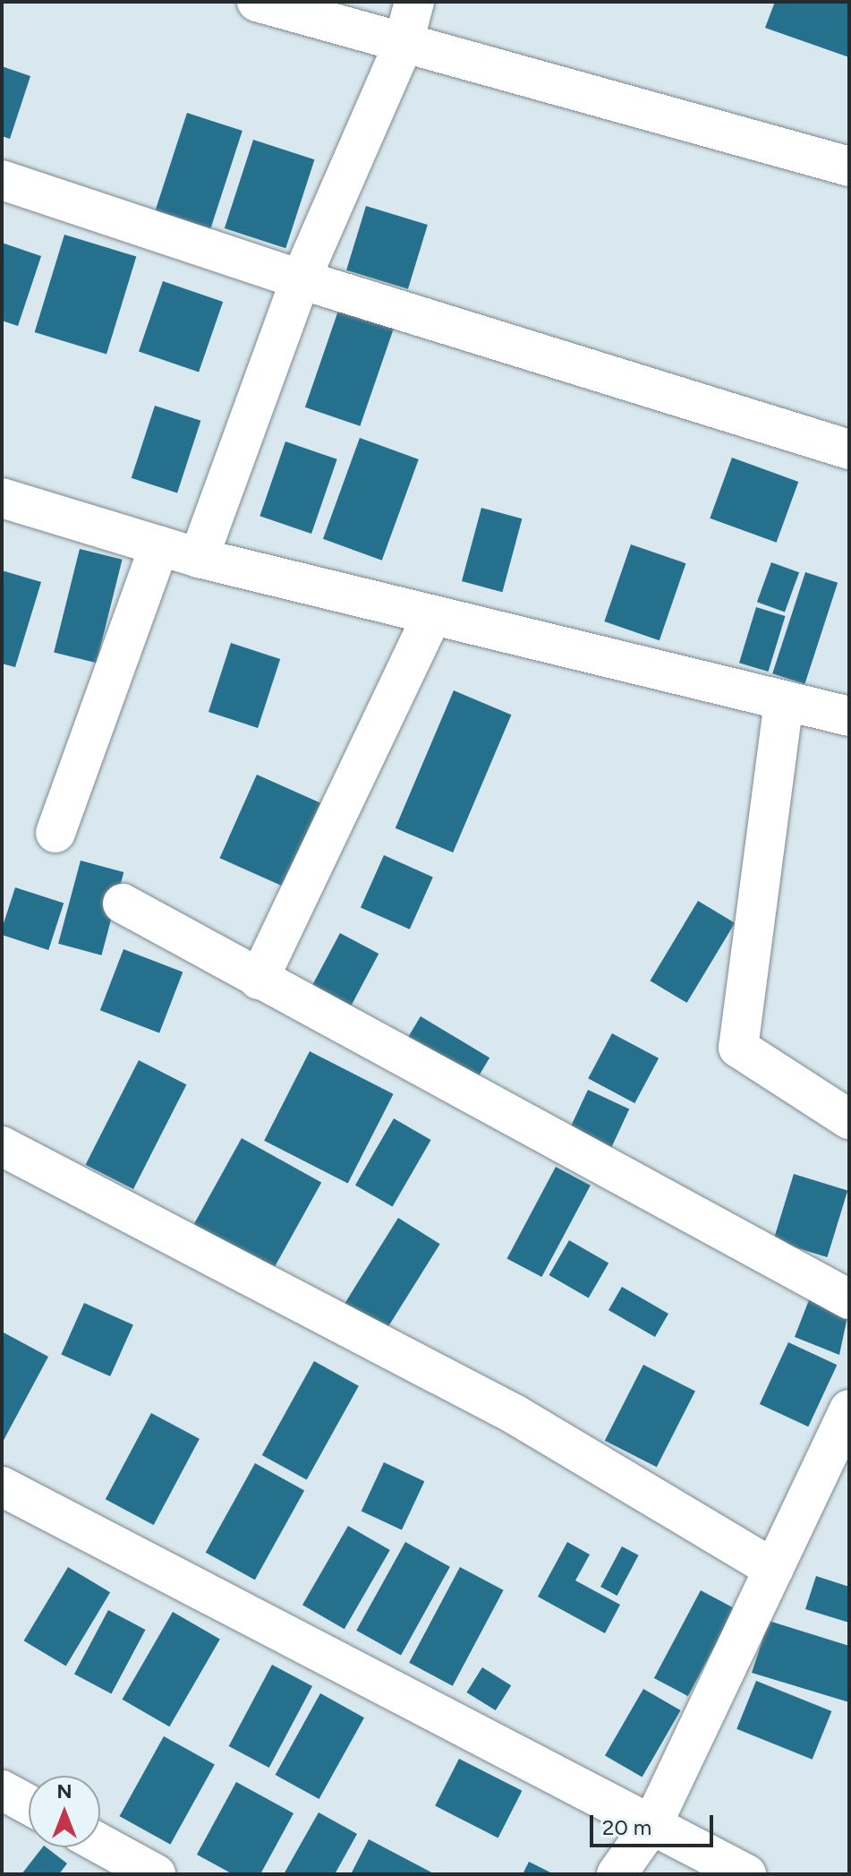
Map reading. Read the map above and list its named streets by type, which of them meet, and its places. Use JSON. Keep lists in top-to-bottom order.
{
  "scale_bar": "20 m",
  "north": "top"
}
